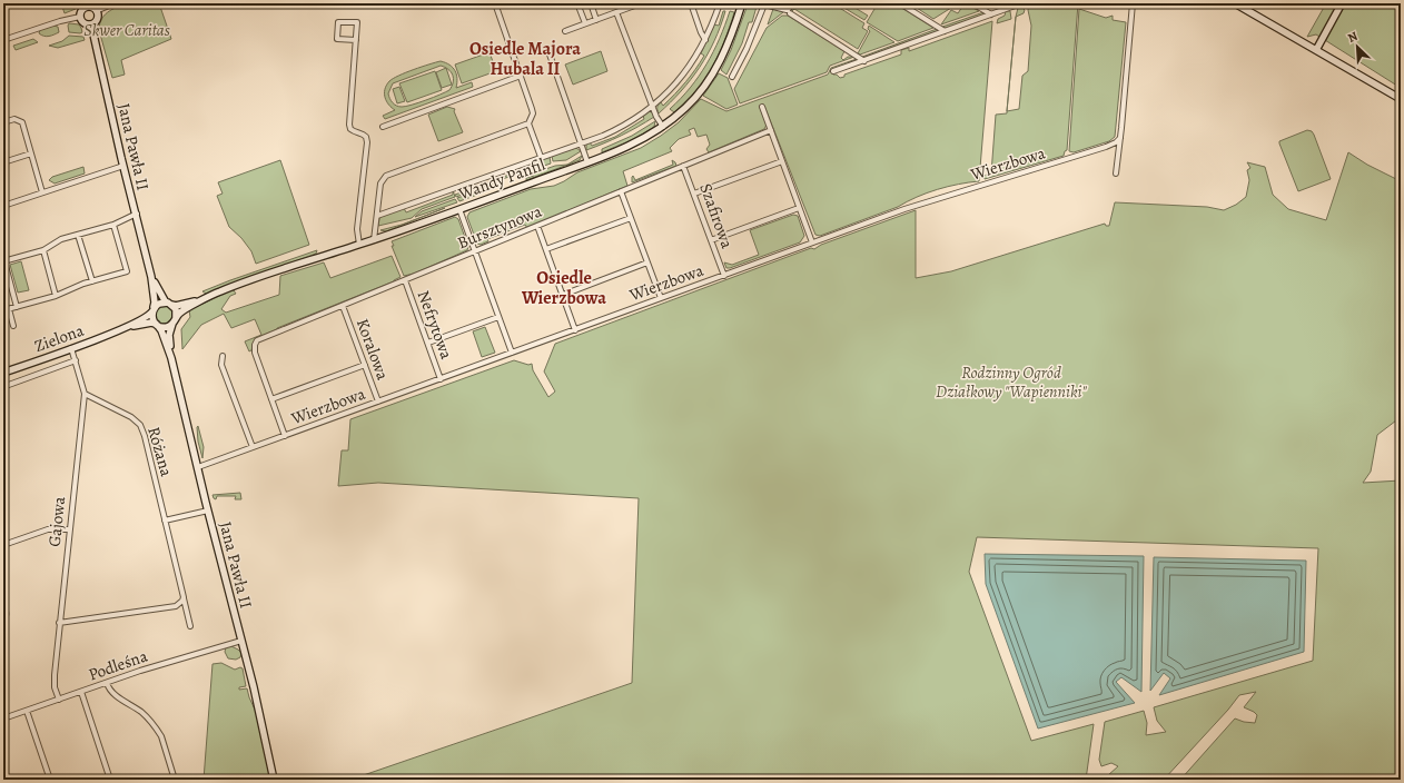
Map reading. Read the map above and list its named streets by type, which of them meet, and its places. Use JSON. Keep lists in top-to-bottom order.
{
  "streets": {
    "street": [
      "Jana Pawła II",
      "Wierzbowa",
      "Wandy Panfil",
      "Szafirowa",
      "Bursztynowa",
      "Nefrytowa",
      "Zielona",
      "Koralowa",
      "Różana",
      "Gajowa",
      "Podleśna"
    ]
  },
  "crossings": [
    ["Jana Pawła II", "Wierzbowa"],
    ["Jana Pawła II", "Wandy Panfil"],
    ["Jana Pawła II", "Zielona"],
    ["Jana Pawła II", "Podleśna"],
    ["Wierzbowa", "Szafirowa"],
    ["Wierzbowa", "Nefrytowa"],
    ["Wierzbowa", "Koralowa"],
    ["Wandy Panfil", "Zielona"],
    ["Szafirowa", "Bursztynowa"],
    ["Bursztynowa", "Nefrytowa"],
    ["Bursztynowa", "Koralowa"],
    ["Zielona", "Gajowa"],
    ["Różana", "Gajowa"],
    ["Gajowa", "Podleśna"]
  ],
  "districts": ["Osiedle Majora Hubala II", "Osiedle Wierzbowa"],
  "parks": ["Skwer Caritas", "Rodzinny Ogród Działkowy \"Wapienniki\""],
  "north": "top left"
}
